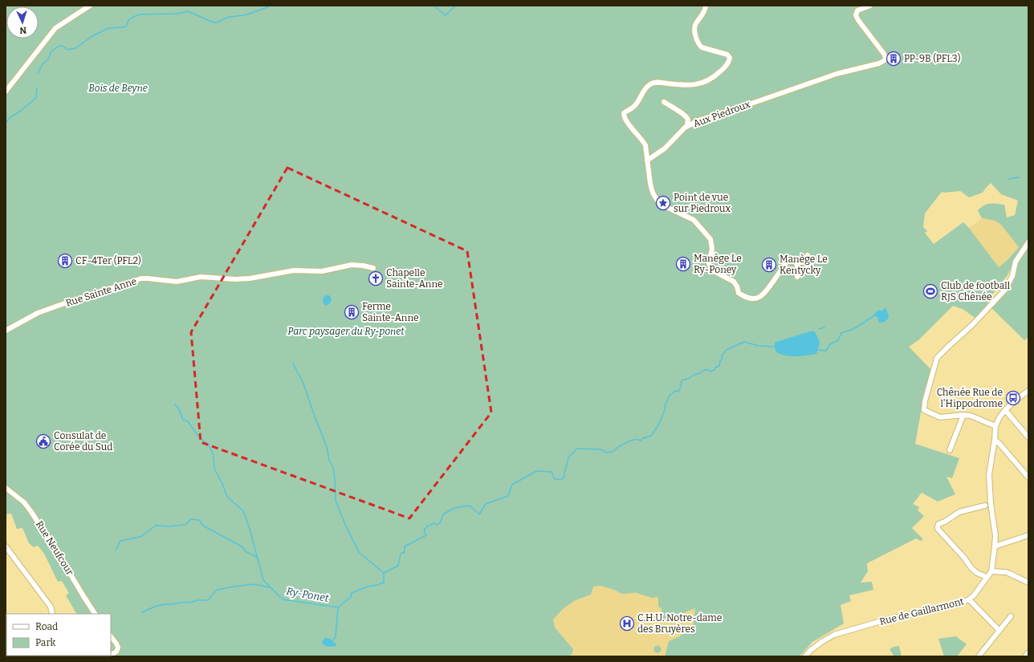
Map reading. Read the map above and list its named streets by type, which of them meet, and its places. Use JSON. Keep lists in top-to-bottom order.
{
  "streets": {
    "street": [
      "Aux Piedroux",
      "Rue Sainte Anne",
      "Rue Neufcour",
      "Rue de Gaillarmont"
    ]
  },
  "water": ["Ry-Ponet"],
  "parks": ["Bois de Beyne", "Parc paysager du Ry-ponet"],
  "places": {
    "building": [
      "PP-9B (PFL3)",
      "CF-4Ter (PFL2)",
      "Manège Le Ry-Poney",
      "Manège Le Kentycky",
      "Ferme Sainte-Anne"
    ],
    "place": ["Point de vue sur Piedroux"],
    "church": ["Chapelle Sainte-Anne"],
    "sports": ["Club de football RJS Chênée"],
    "bus stop": ["Chênée Rue de l'Hippodrome"],
    "public building": ["Consulat de Corée du Sud"],
    "hospital": ["C.H.U. Notre-dame des Bruyères"]
  },
  "legend": ["Road", "Park"],
  "north": "bottom"
}
